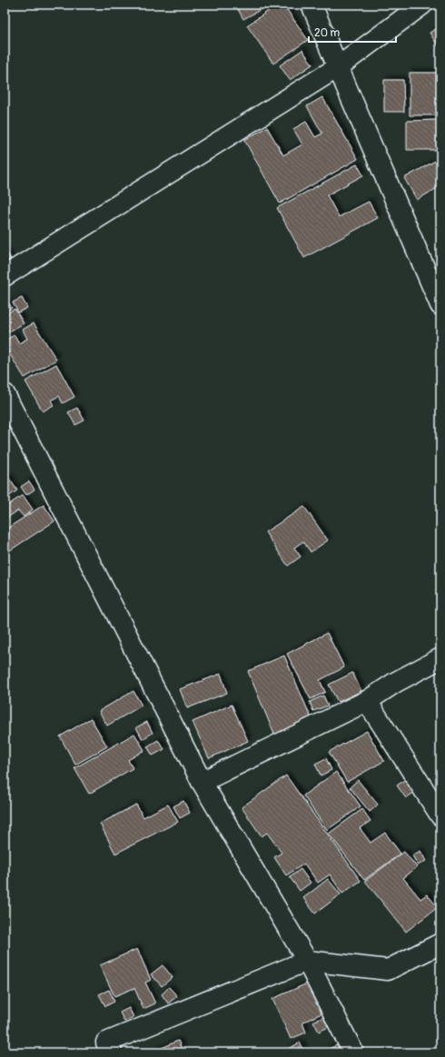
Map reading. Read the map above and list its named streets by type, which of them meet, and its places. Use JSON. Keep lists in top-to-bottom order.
{
  "scale_bar": "20 m"
}
